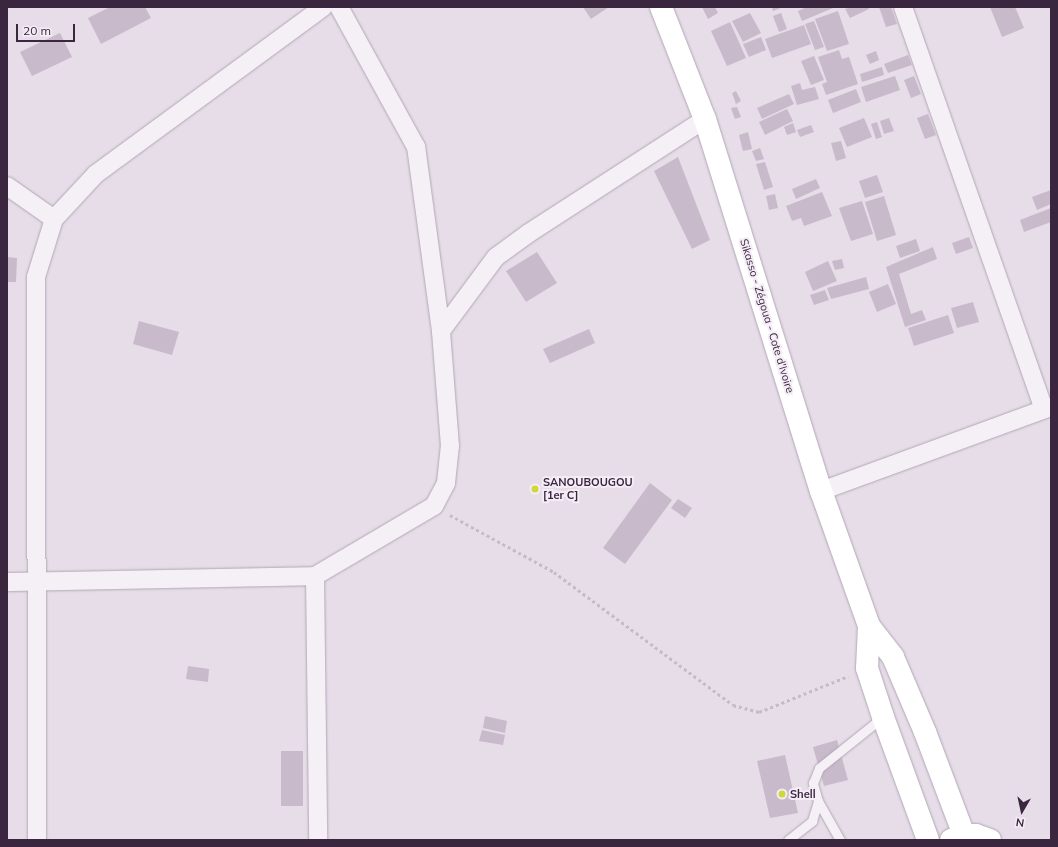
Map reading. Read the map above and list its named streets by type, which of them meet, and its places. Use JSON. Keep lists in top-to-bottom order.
{
  "streets": {
    "highway": ["Sikasso - Zégoua - Cote d'Ivoire"]
  },
  "places": ["SANOUBOUGOU [1er C]", "Shell"],
  "scale_bar": "20 m",
  "north": "bottom"
}
